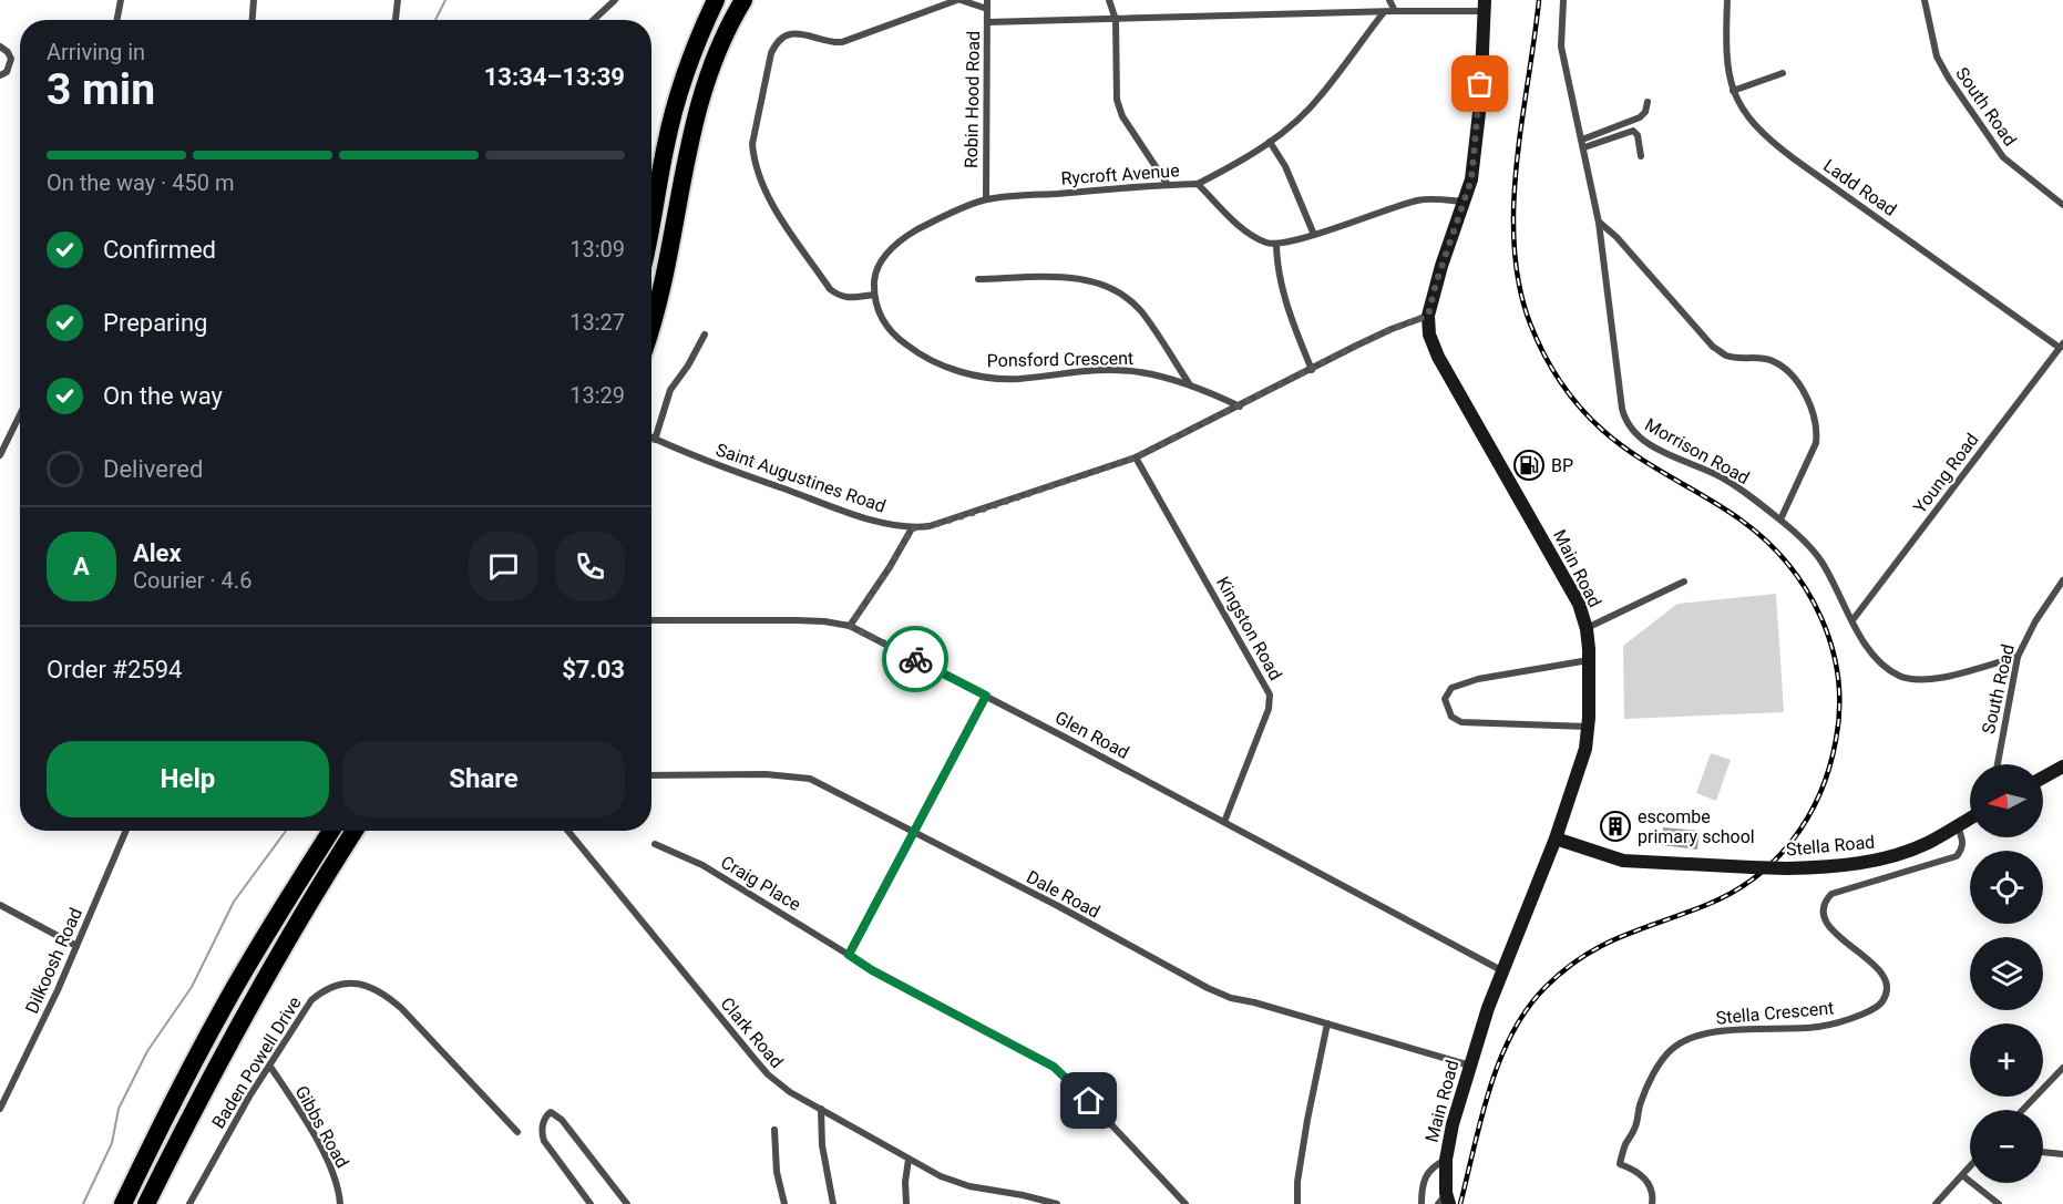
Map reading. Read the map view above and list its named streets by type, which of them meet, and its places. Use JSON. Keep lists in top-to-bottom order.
{
  "streets": {
    "main road": ["Main Road", "Stella Road"],
    "street": [
      "Robin Hood Road",
      "South Road",
      "Rycroft Avenue",
      "Ladd Road",
      "Ponsford Crescent",
      "Morrison Road",
      "Young Road",
      "Saint Augustines Road",
      "Kingston Road",
      "Glen Road",
      "Craig Place",
      "Dale Road",
      "Dilkoosh Road",
      "Stella Crescent",
      "Clark Road",
      "Baden Powell Drive",
      "Gibbs Road"
    ]
  },
  "crossings": [
    ["Robin Hood Road", "Rycroft Avenue"],
    ["South Road", "Morrison Road"],
    ["Rycroft Avenue", "Ponsford Crescent"],
    ["Ladd Road", "Young Road"],
    ["Ponsford Crescent", "Saint Augustines Road"],
    ["Morrison Road", "Young Road"],
    ["Saint Augustines Road", "Main Road"],
    ["Saint Augustines Road", "Kingston Road"],
    ["Main Road", "Glen Road"],
    ["Main Road", "Stella Road"],
    ["Main Road", "Dale Road"],
    ["Kingston Road", "Glen Road"],
    ["Stella Road", "Stella Crescent"],
    ["Baden Powell Drive", "Gibbs Road"]
  ],
  "places": {
    "fuel station": ["BP"],
    "building": ["escombe primary school"]
  },
  "north": "left",
  "page": {
    "heading": ["3 min", "Arriving in", "13:34–13:39"],
    "panel": [
      "Alex",
      "Courier · 4.6",
      "Order #2594",
      "$7.03"
    ],
    "bar": "On the way · 450 m",
    "list": [
      ["Confirmed", "13:09"],
      ["Preparing", "13:27"],
      ["On the way", "13:29"],
      "Delivered"
    ],
    "round": "A",
    "buttons": ["Help", "Share"],
    "map_buttons": ["+", "−"]
  }
}
